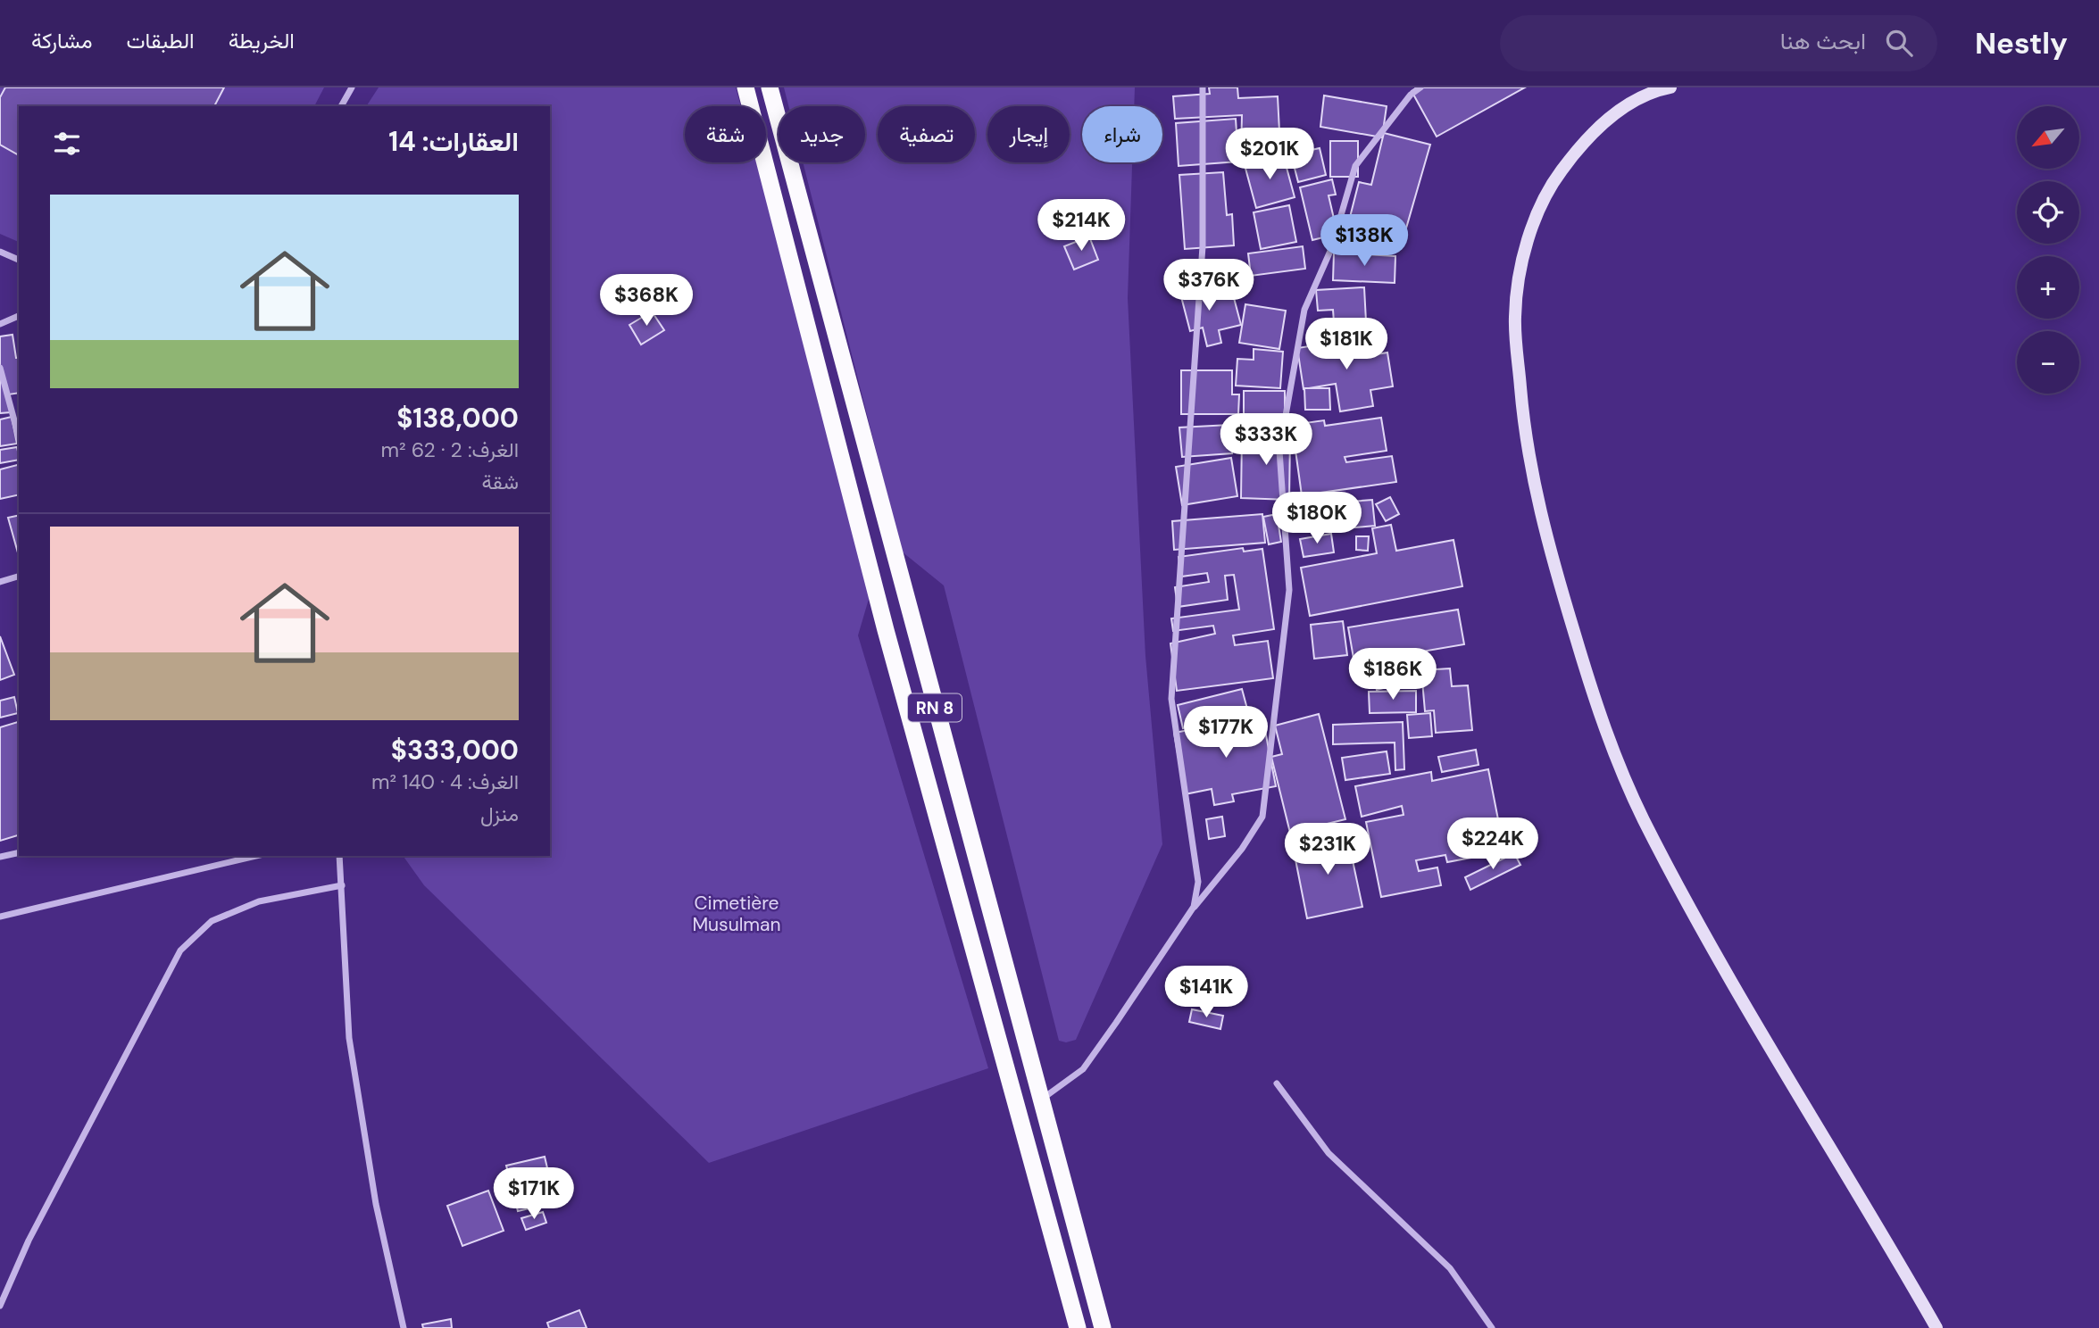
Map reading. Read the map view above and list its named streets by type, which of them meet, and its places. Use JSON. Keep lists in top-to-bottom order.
{
  "streets": {
    "highway": ["RN 8"]
  },
  "parks": ["Cimetière Musulman"],
  "north": "bottom left",
  "page": {
    "header": "Nestly",
    "search": "ابحث هنا",
    "nav": ["الخريطة", "الطبقات", "مشاركة"],
    "map_buttons": ["+", "−"],
    "chip": [
      "شراء",
      "إيجار",
      "تصفية",
      "جديد",
      "شقة"
    ],
    "heading": "العقارات: 14",
    "price": [
      "$201K",
      "$214K",
      "$138K",
      "$376K",
      "$368K",
      "$181K",
      "$333K",
      "$180K",
      "$186K",
      "$177K",
      "$224K",
      "$231K",
      "$141K",
      "$171K"
    ],
    "list": [
      {
        "name": "$138,000",
        "note": "الغرف: 2 · 62 m² · شقة"
      },
      {
        "name": "$333,000",
        "note": "الغرف: 4 · 140 m² · منزل"
      }
    ]
  }
}
